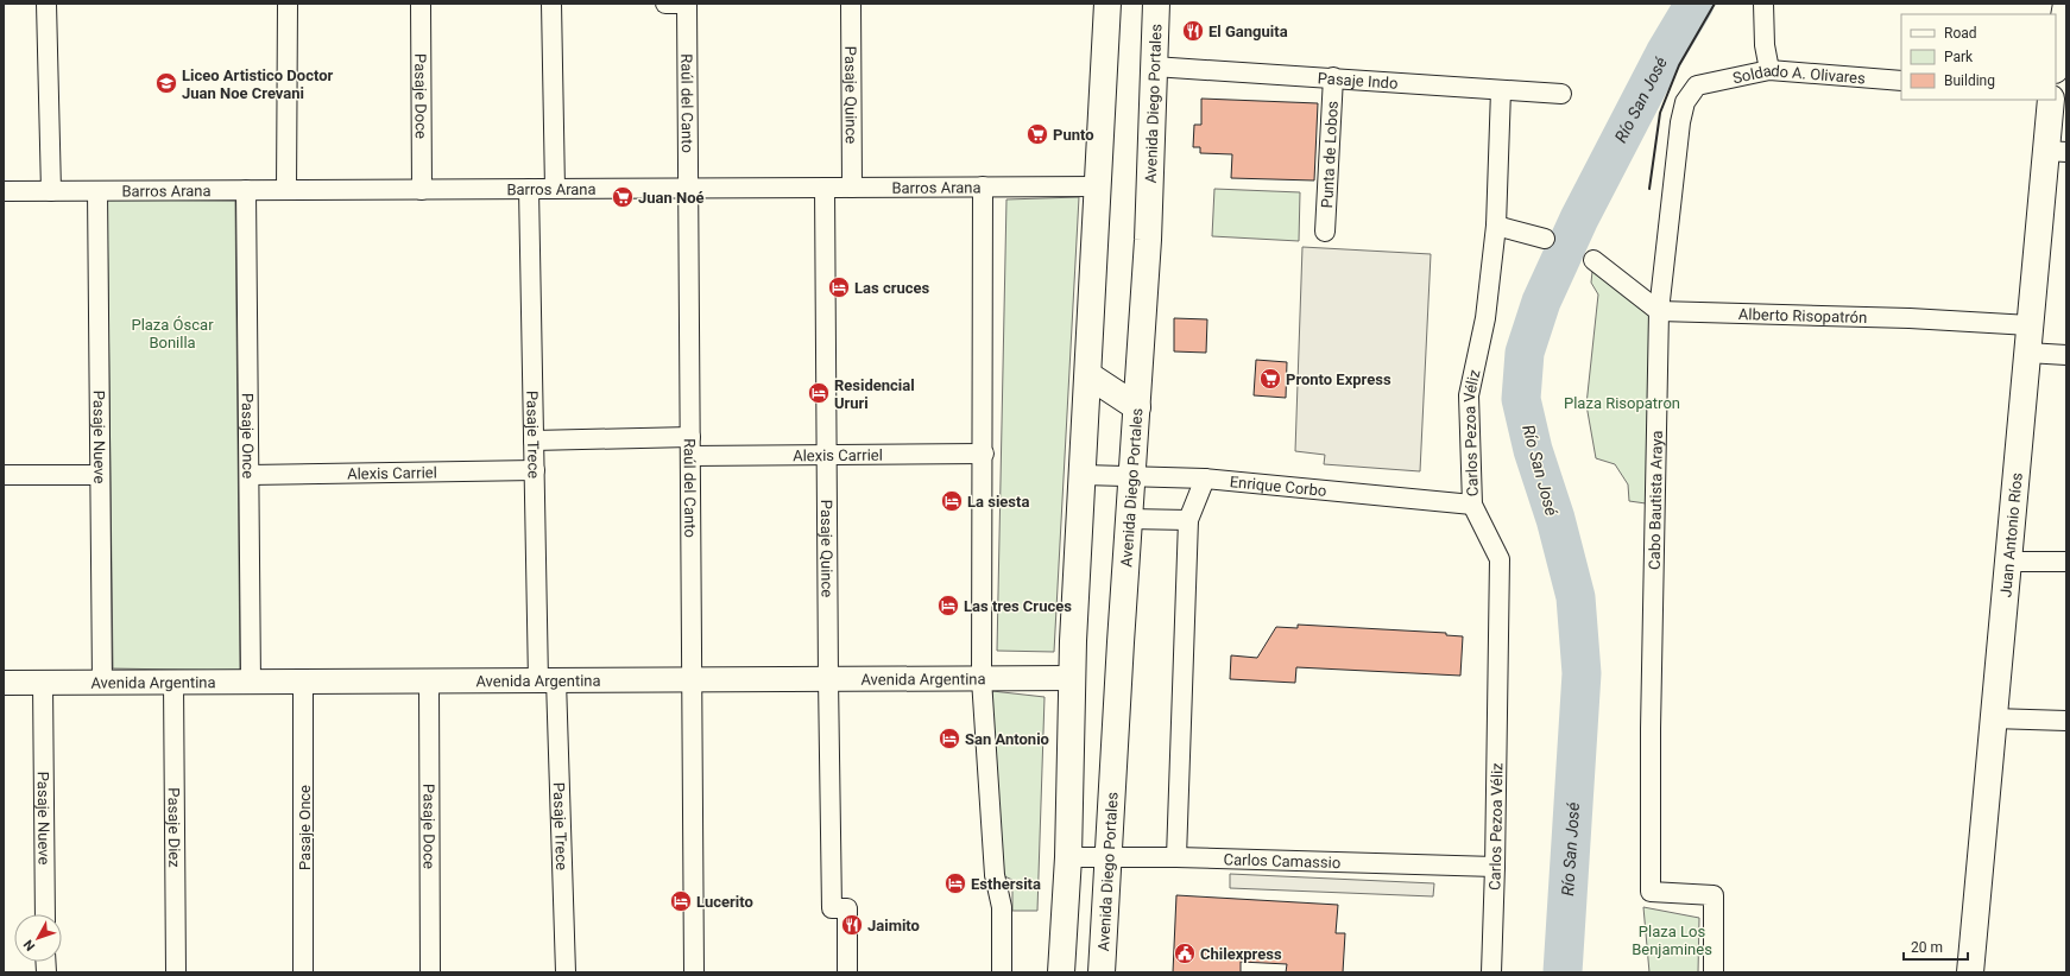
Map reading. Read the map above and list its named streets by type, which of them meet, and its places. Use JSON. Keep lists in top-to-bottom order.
{
  "streets": {
    "main road": ["Avenida Diego Portales", "Juan Antonio Ríos"],
    "street": [
      "Soldado A. Olivares",
      "Pasaje Indo",
      "Pasaje Quince",
      "Pasaje Doce",
      "Raúl del Canto",
      "Punta de Lobos",
      "Barros Arana",
      "Alberto Risopatrón",
      "Carlos Pezoa Véliz",
      "Pasaje Trece",
      "Pasaje Once",
      "Pasaje Nueve",
      "Alexis Carriel",
      "Enrique Corbo",
      "Cabo Bautista Araya",
      "Avenida Argentina",
      "Pasaje Diez",
      "Carlos Camassio"
    ]
  },
  "crossings": [
    ["Soldado A. Olivares", "Cabo Bautista Araya"],
    ["Pasaje Indo", "Avenida Diego Portales"],
    ["Pasaje Indo", "Punta de Lobos"],
    ["Pasaje Indo", "Carlos Pezoa Véliz"],
    ["Pasaje Quince", "Barros Arana"],
    ["Pasaje Quince", "Alexis Carriel"],
    ["Pasaje Quince", "Avenida Argentina"],
    ["Pasaje Doce", "Barros Arana"],
    ["Pasaje Doce", "Avenida Argentina"],
    ["Raúl del Canto", "Barros Arana"],
    ["Raúl del Canto", "Alexis Carriel"],
    ["Raúl del Canto", "Avenida Argentina"],
    ["Avenida Diego Portales", "Enrique Corbo"],
    ["Avenida Diego Portales", "Carlos Camassio"],
    ["Barros Arana", "Pasaje Trece"],
    ["Barros Arana", "Pasaje Once"],
    ["Barros Arana", "Pasaje Nueve"],
    ["Alberto Risopatrón", "Cabo Bautista Araya"],
    ["Alberto Risopatrón", "Juan Antonio Ríos"],
    ["Carlos Pezoa Véliz", "Enrique Corbo"],
    ["Carlos Pezoa Véliz", "Carlos Camassio"],
    ["Pasaje Trece", "Alexis Carriel"],
    ["Pasaje Trece", "Avenida Argentina"],
    ["Pasaje Once", "Alexis Carriel"],
    ["Pasaje Once", "Avenida Argentina"],
    ["Pasaje Nueve", "Avenida Argentina"],
    ["Avenida Argentina", "Pasaje Diez"]
  ],
  "water": ["Río San José"],
  "parks": ["Plaza Óscar Bonilla", "Plaza Risopatron", "Plaza Los Benjamines"],
  "places": {
    "restaurant": ["El Ganguita", "Jaimito"],
    "school or university": ["Liceo Artistico Doctor Juan Noe Crevani"],
    "supermarket": ["Punto", "Juan Noé", "Pronto Express"],
    "hotel": [
      "Las cruces",
      "Residencial Ururi",
      "La siesta",
      "Las tres Cruces",
      "San Antonio",
      "Esthersita",
      "Lucerito"
    ],
    "public building": ["Chilexpress"]
  },
  "legend": ["Road", "Park", "Building"],
  "scale_bar": "20 m",
  "north": "bottom left"
}
